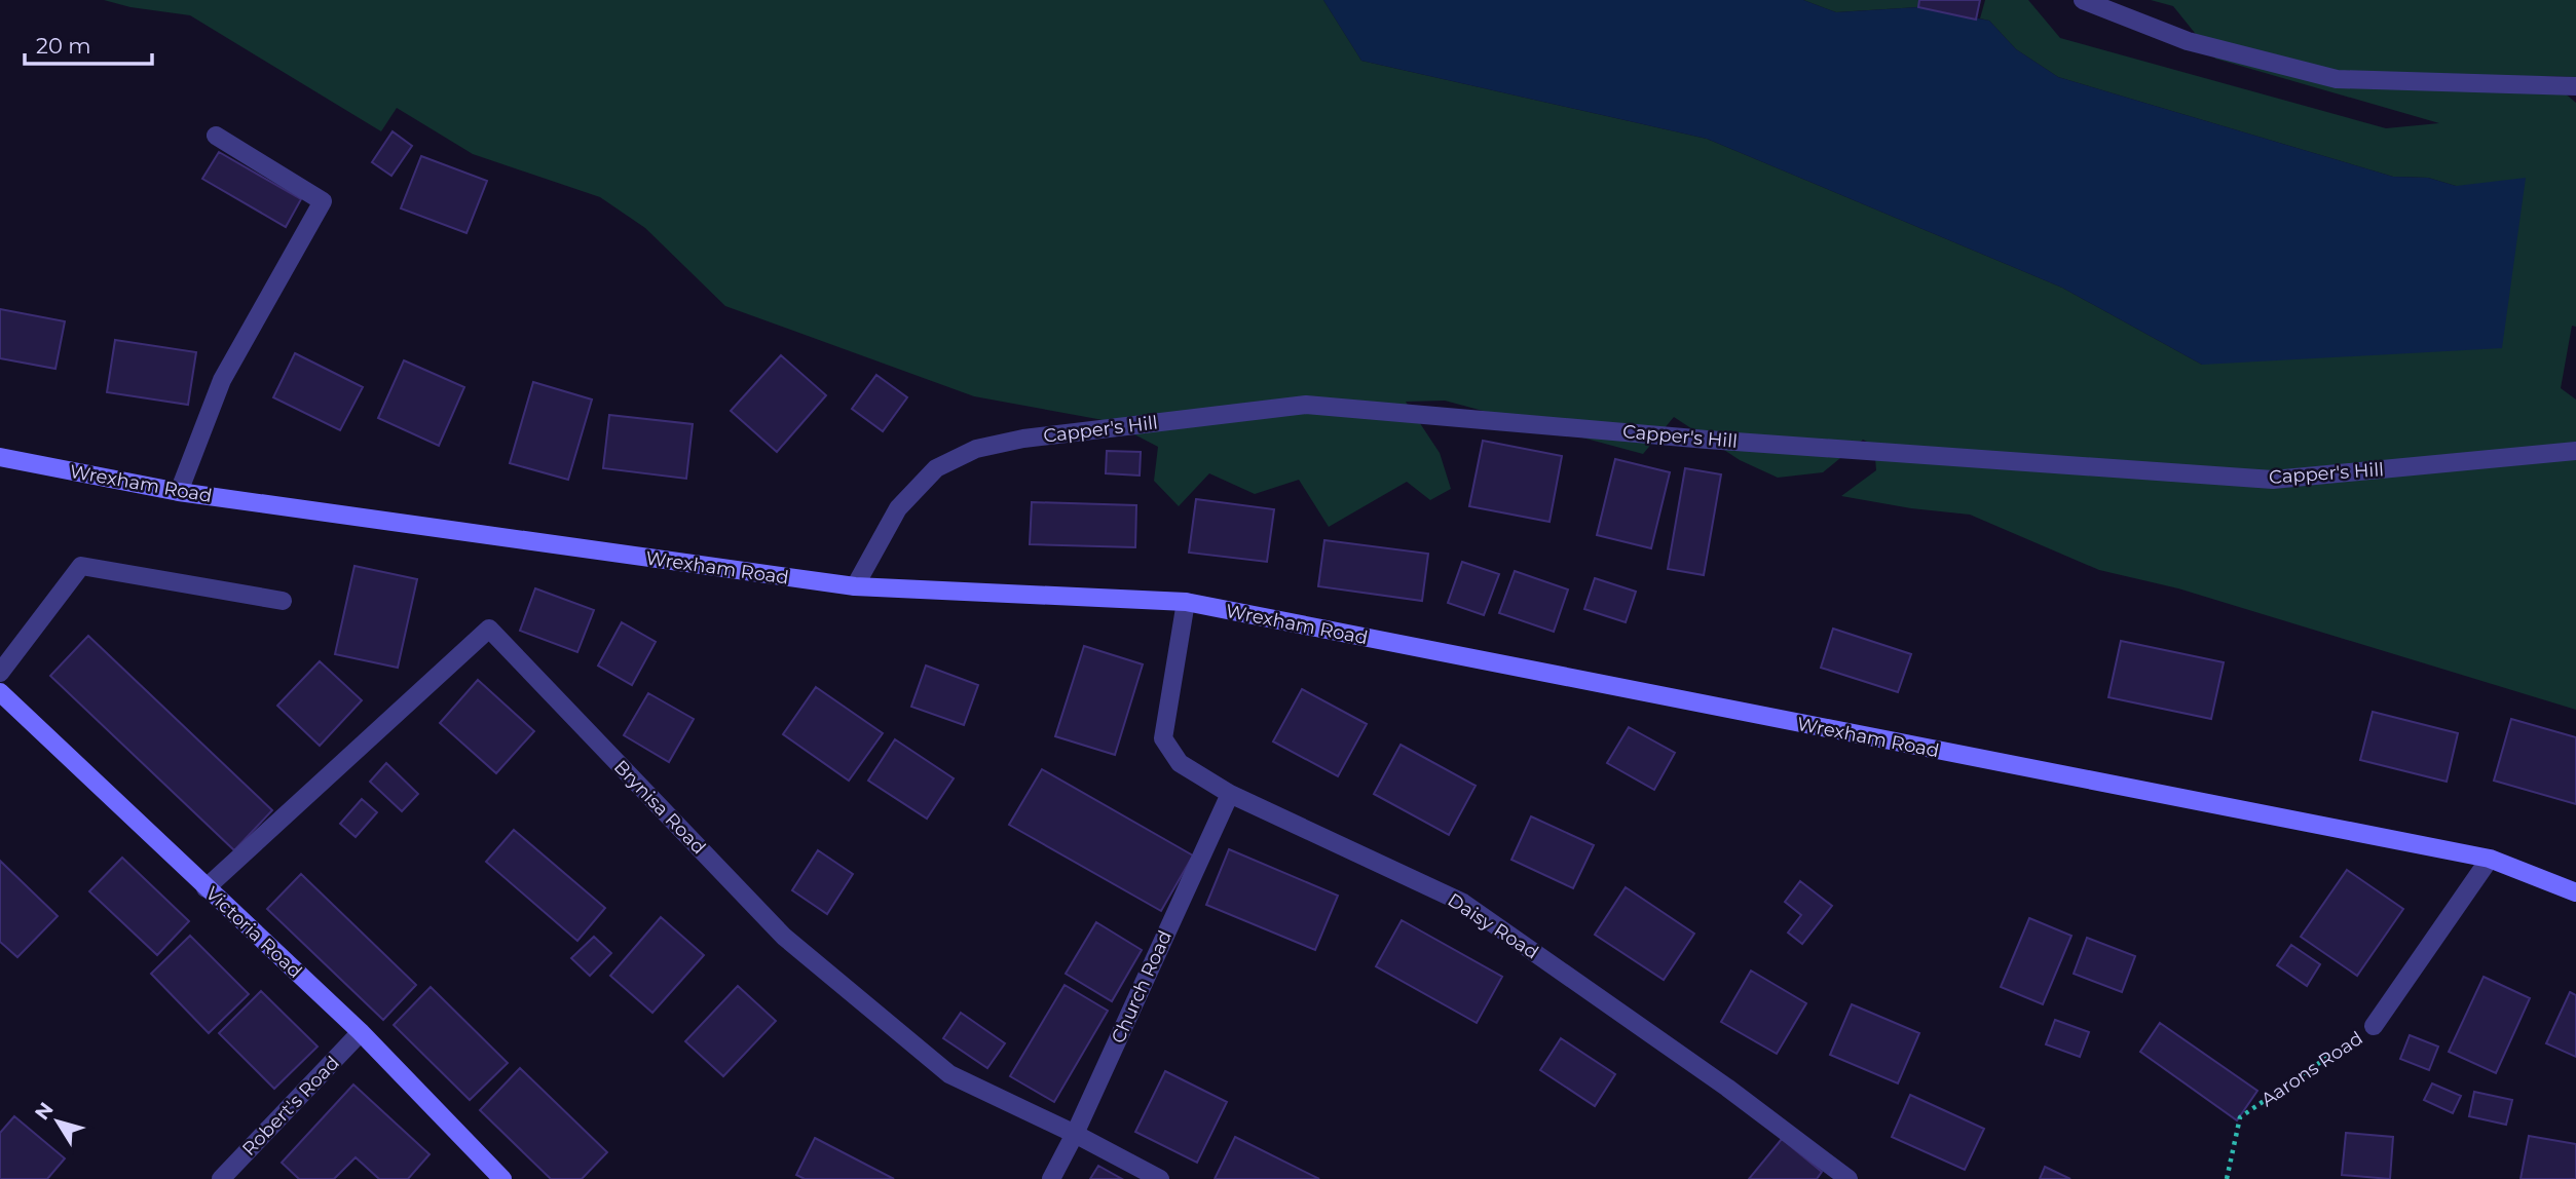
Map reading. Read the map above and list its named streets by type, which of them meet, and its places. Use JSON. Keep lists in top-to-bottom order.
{
  "streets": {
    "main road": ["Wrexham Road", "Victoria Road"],
    "street": [
      "Capper's Hill",
      "Brynisa Road",
      "Daisy Road",
      "Church Road",
      "Aarons Road",
      "Robert's Road"
    ]
  },
  "crossings": [
    ["Capper's Hill", "Wrexham Road"],
    ["Wrexham Road", "Daisy Road"],
    ["Wrexham Road", "Aarons Road"],
    ["Brynisa Road", "Victoria Road"],
    ["Brynisa Road", "Church Road"],
    ["Daisy Road", "Church Road"],
    ["Victoria Road", "Robert's Road"]
  ],
  "scale_bar": "20 m",
  "north": "top left"
}
